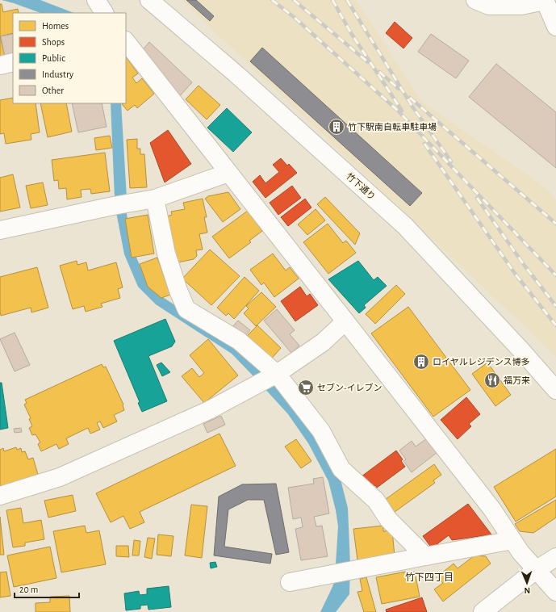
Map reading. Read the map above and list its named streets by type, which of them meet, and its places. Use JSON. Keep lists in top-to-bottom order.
{
  "streets": {
    "street": ["竹下通り"]
  },
  "districts": ["竹下四丁目"],
  "places": {
    "building": ["竹下駅南自転車駐車場", "ロイヤルレジデンス博多"],
    "restaurant": ["福万来"],
    "supermarket": ["セブン-イレブン"]
  },
  "legend": [
    "Homes",
    "Shops",
    "Public",
    "Industry",
    "Other"
  ],
  "scale_bar": "20 m",
  "north": "bottom"
}
